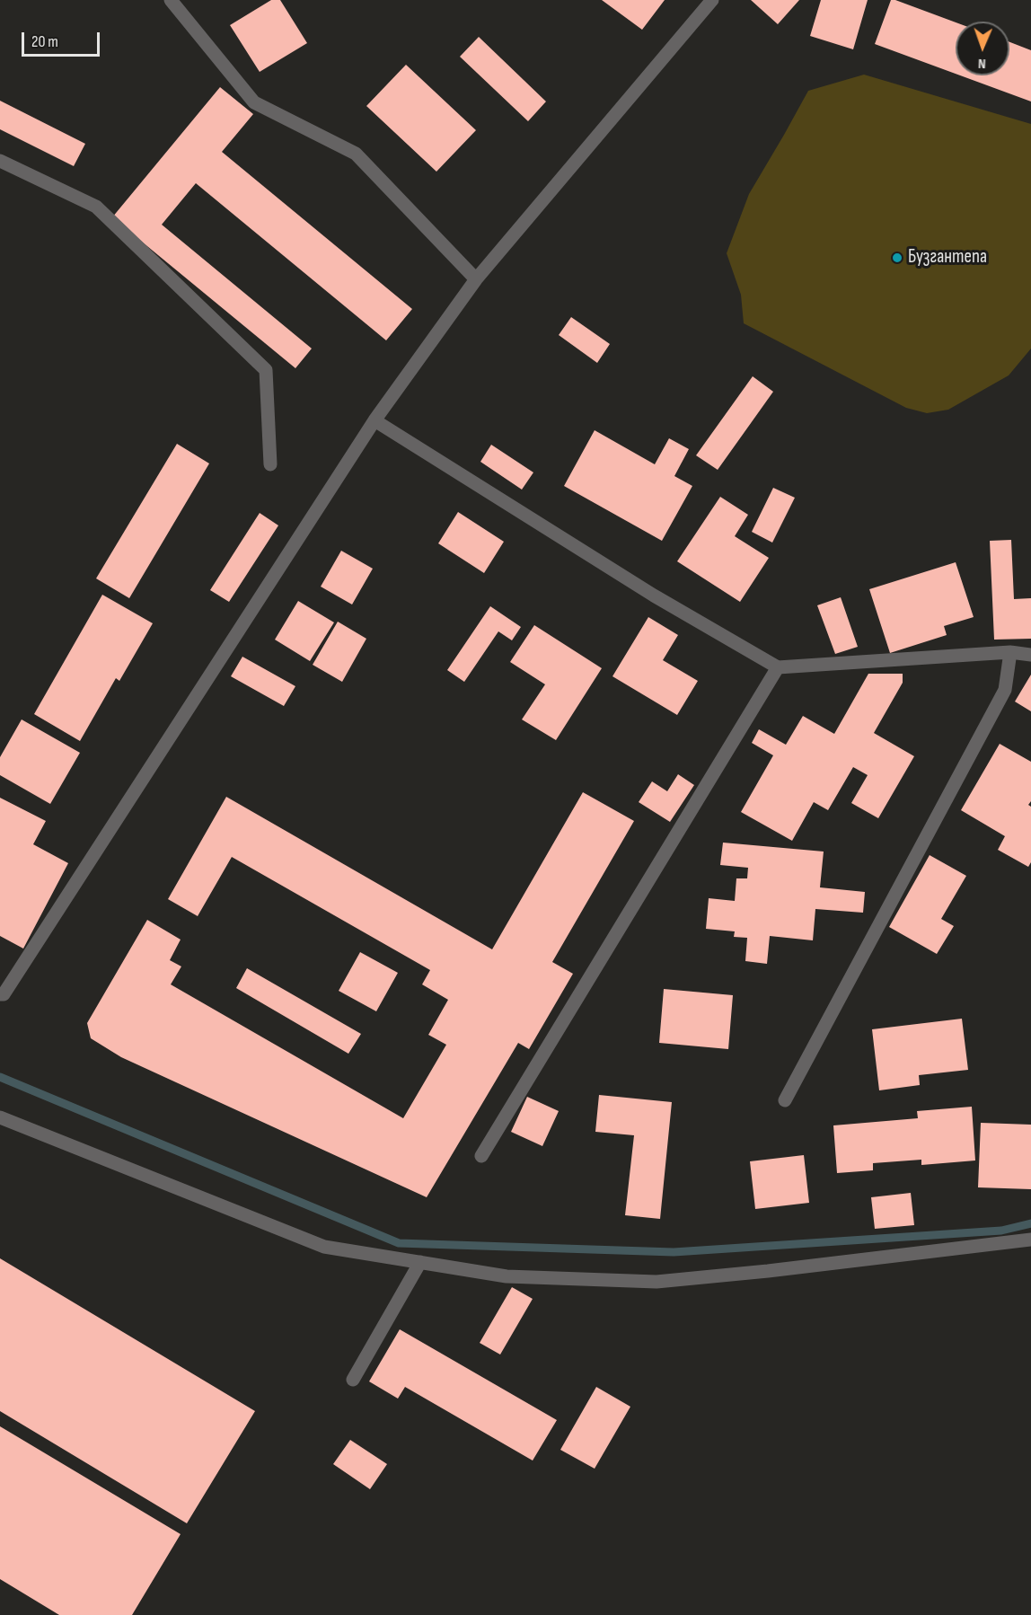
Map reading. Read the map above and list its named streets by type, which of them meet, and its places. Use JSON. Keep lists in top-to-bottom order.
{
  "places": ["Бузгантепа"],
  "scale_bar": "20 m",
  "north": "bottom"
}
